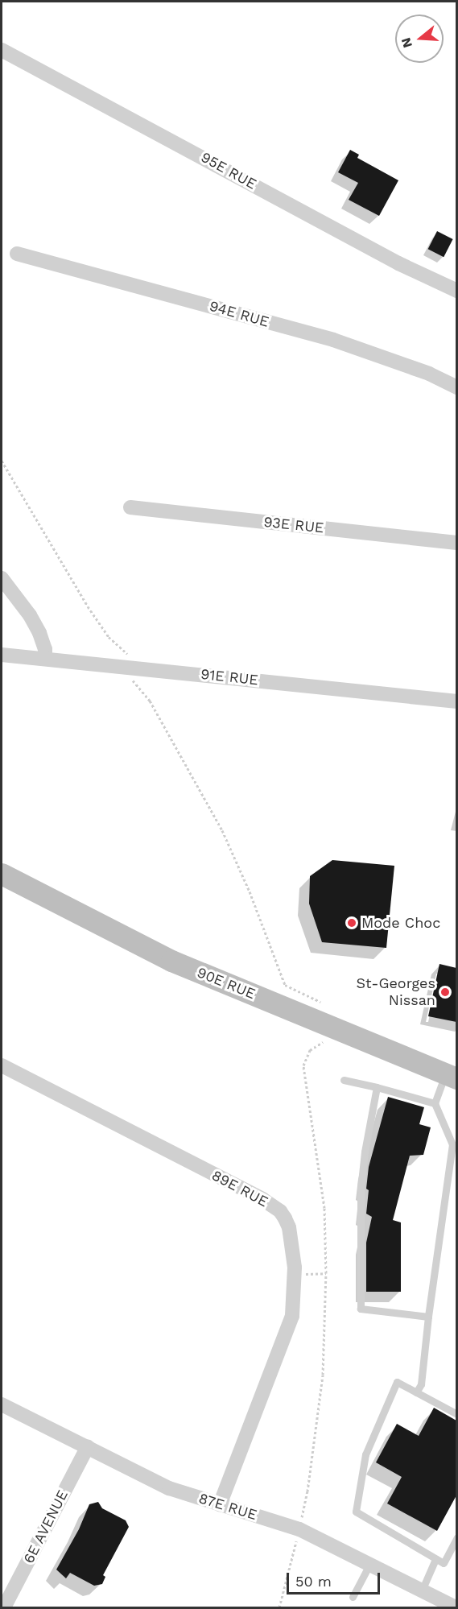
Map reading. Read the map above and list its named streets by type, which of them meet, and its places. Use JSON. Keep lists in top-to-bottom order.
{
  "streets": {
    "street": [
      "95E RUE",
      "94E RUE",
      "93E RUE",
      "91E RUE",
      "90E RUE",
      "89E RUE",
      "87E RUE",
      "6E AVENUE"
    ]
  },
  "crossings": [
    ["89E RUE", "87E RUE"],
    ["87E RUE", "6E AVENUE"]
  ],
  "places": ["Mode Choc", "St-Georges Nissan"],
  "scale_bar": "50 m",
  "north": "left"
}
